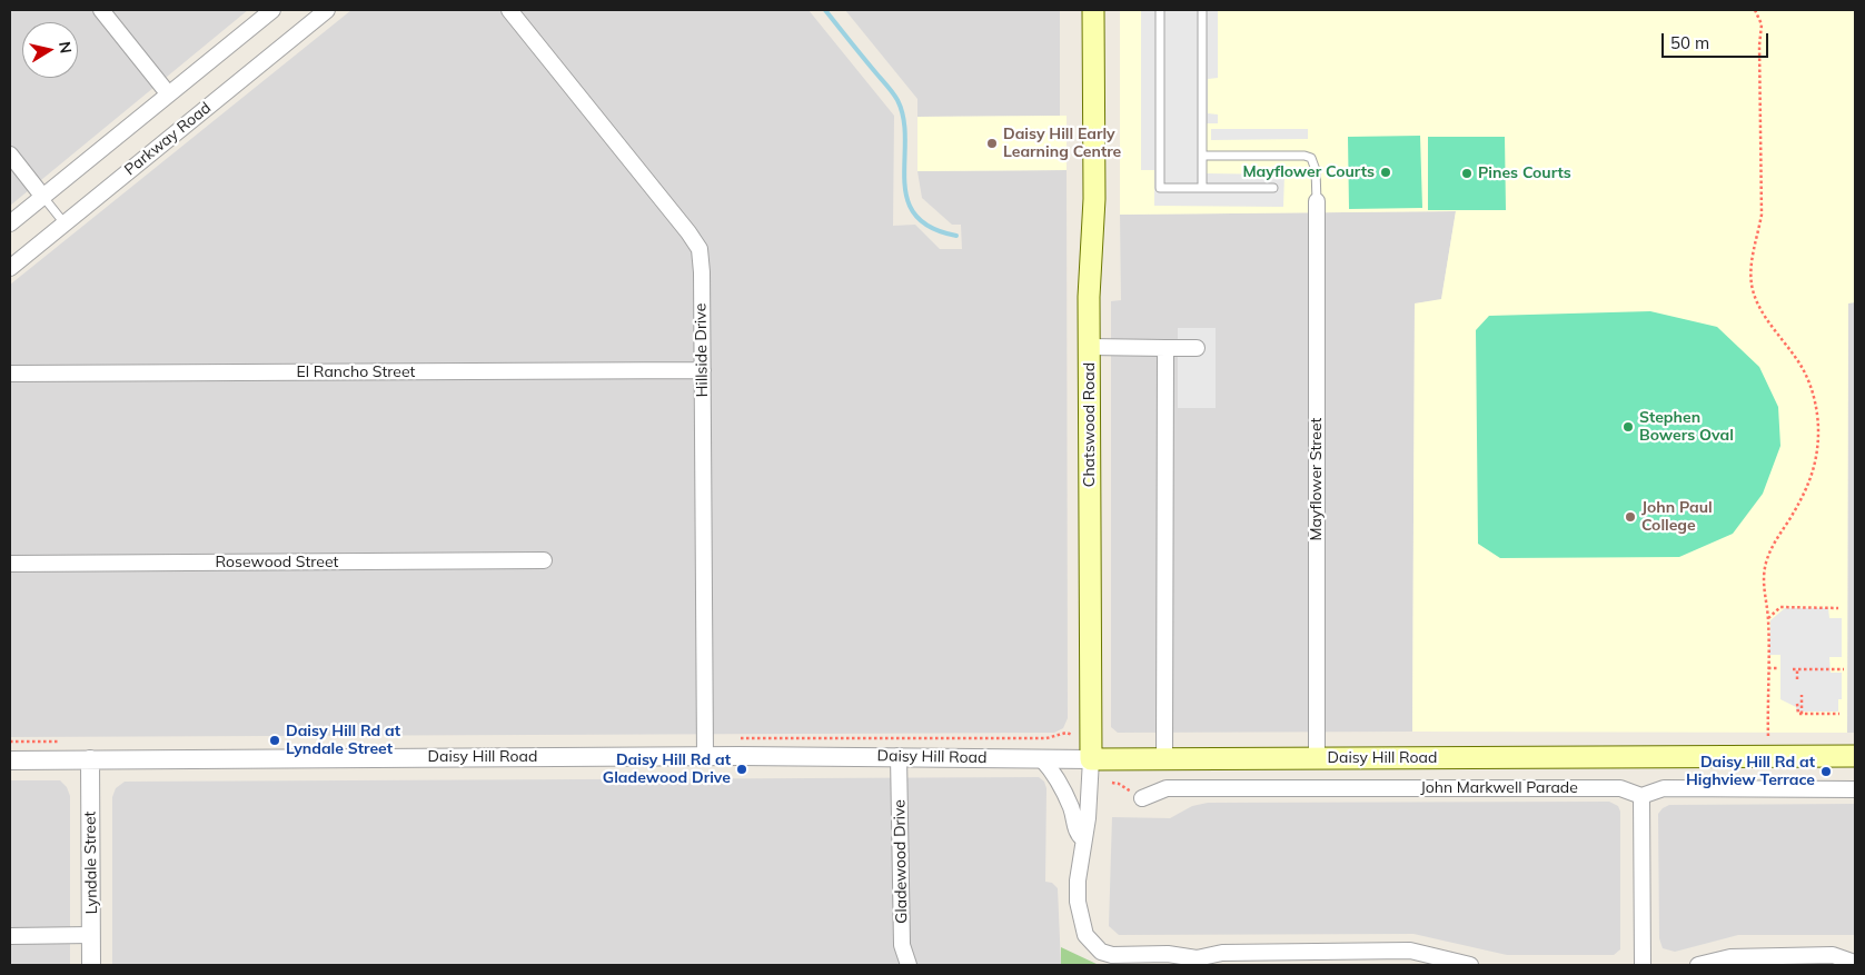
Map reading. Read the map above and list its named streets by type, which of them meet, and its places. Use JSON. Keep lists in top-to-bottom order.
{
  "streets": {
    "main road": ["Chatswood Road", "Daisy Hill Road"],
    "street": [
      "Parkway Road",
      "Hillside Drive",
      "El Rancho Street",
      "Mayflower Street",
      "Rosewood Street",
      "John Markwell Parade",
      "Gladewood Drive",
      "Lyndale Street"
    ]
  },
  "crossings": [
    ["Hillside Drive", "El Rancho Street"],
    ["Hillside Drive", "Daisy Hill Road"],
    ["Chatswood Road", "Daisy Hill Road"],
    ["Mayflower Street", "Daisy Hill Road"],
    ["Daisy Hill Road", "Gladewood Drive"],
    ["Daisy Hill Road", "Lyndale Street"]
  ],
  "places": [
    "Daisy Hill Early Learning Centre",
    "Mayflower Courts",
    "Pines Courts",
    "Stephen Bowers Oval",
    "John Paul College",
    "Daisy Hill Rd at Lyndale Street",
    "Daisy Hill Rd at Gladewood Drive",
    "Daisy Hill Rd at Highview Terrace"
  ],
  "scale_bar": "50 m",
  "north": "right"
}
